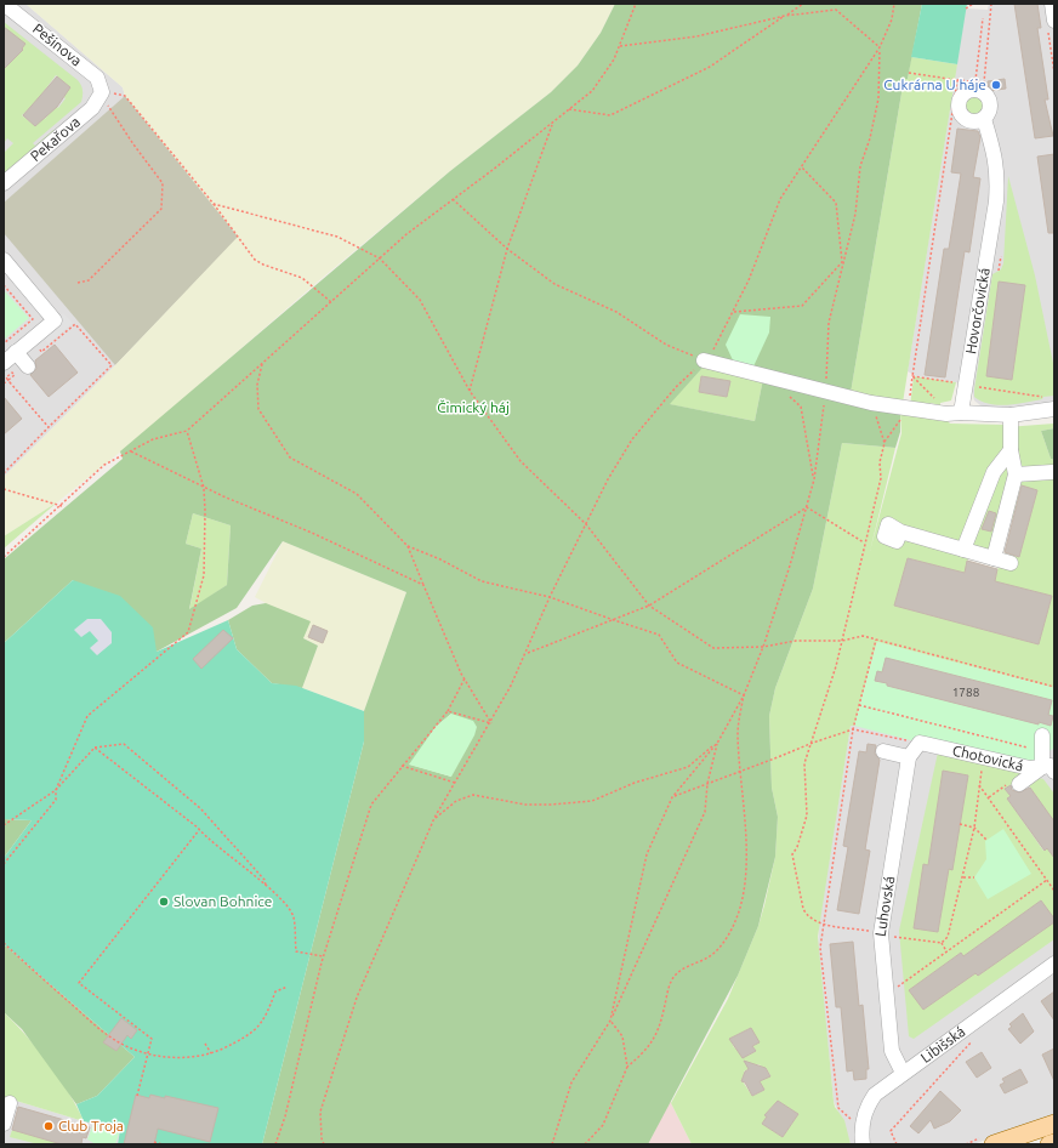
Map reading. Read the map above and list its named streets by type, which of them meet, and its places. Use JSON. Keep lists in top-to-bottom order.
{
  "streets": {
    "street": [
      "Pešinova",
      "Pekařova",
      "Hovorčovická",
      "Chotovická",
      "Luhovská",
      "Libišská"
    ]
  },
  "crossings": [
    ["Pešinova", "Pekařova"],
    ["Chotovická", "Luhovská"],
    ["Luhovská", "Libišská"]
  ],
  "parks": ["Čimický háj"],
  "places": ["Cukrárna U háje", "Slovan Bohnice", "Club Troja"],
  "house_numbers": ["1788"]
}
